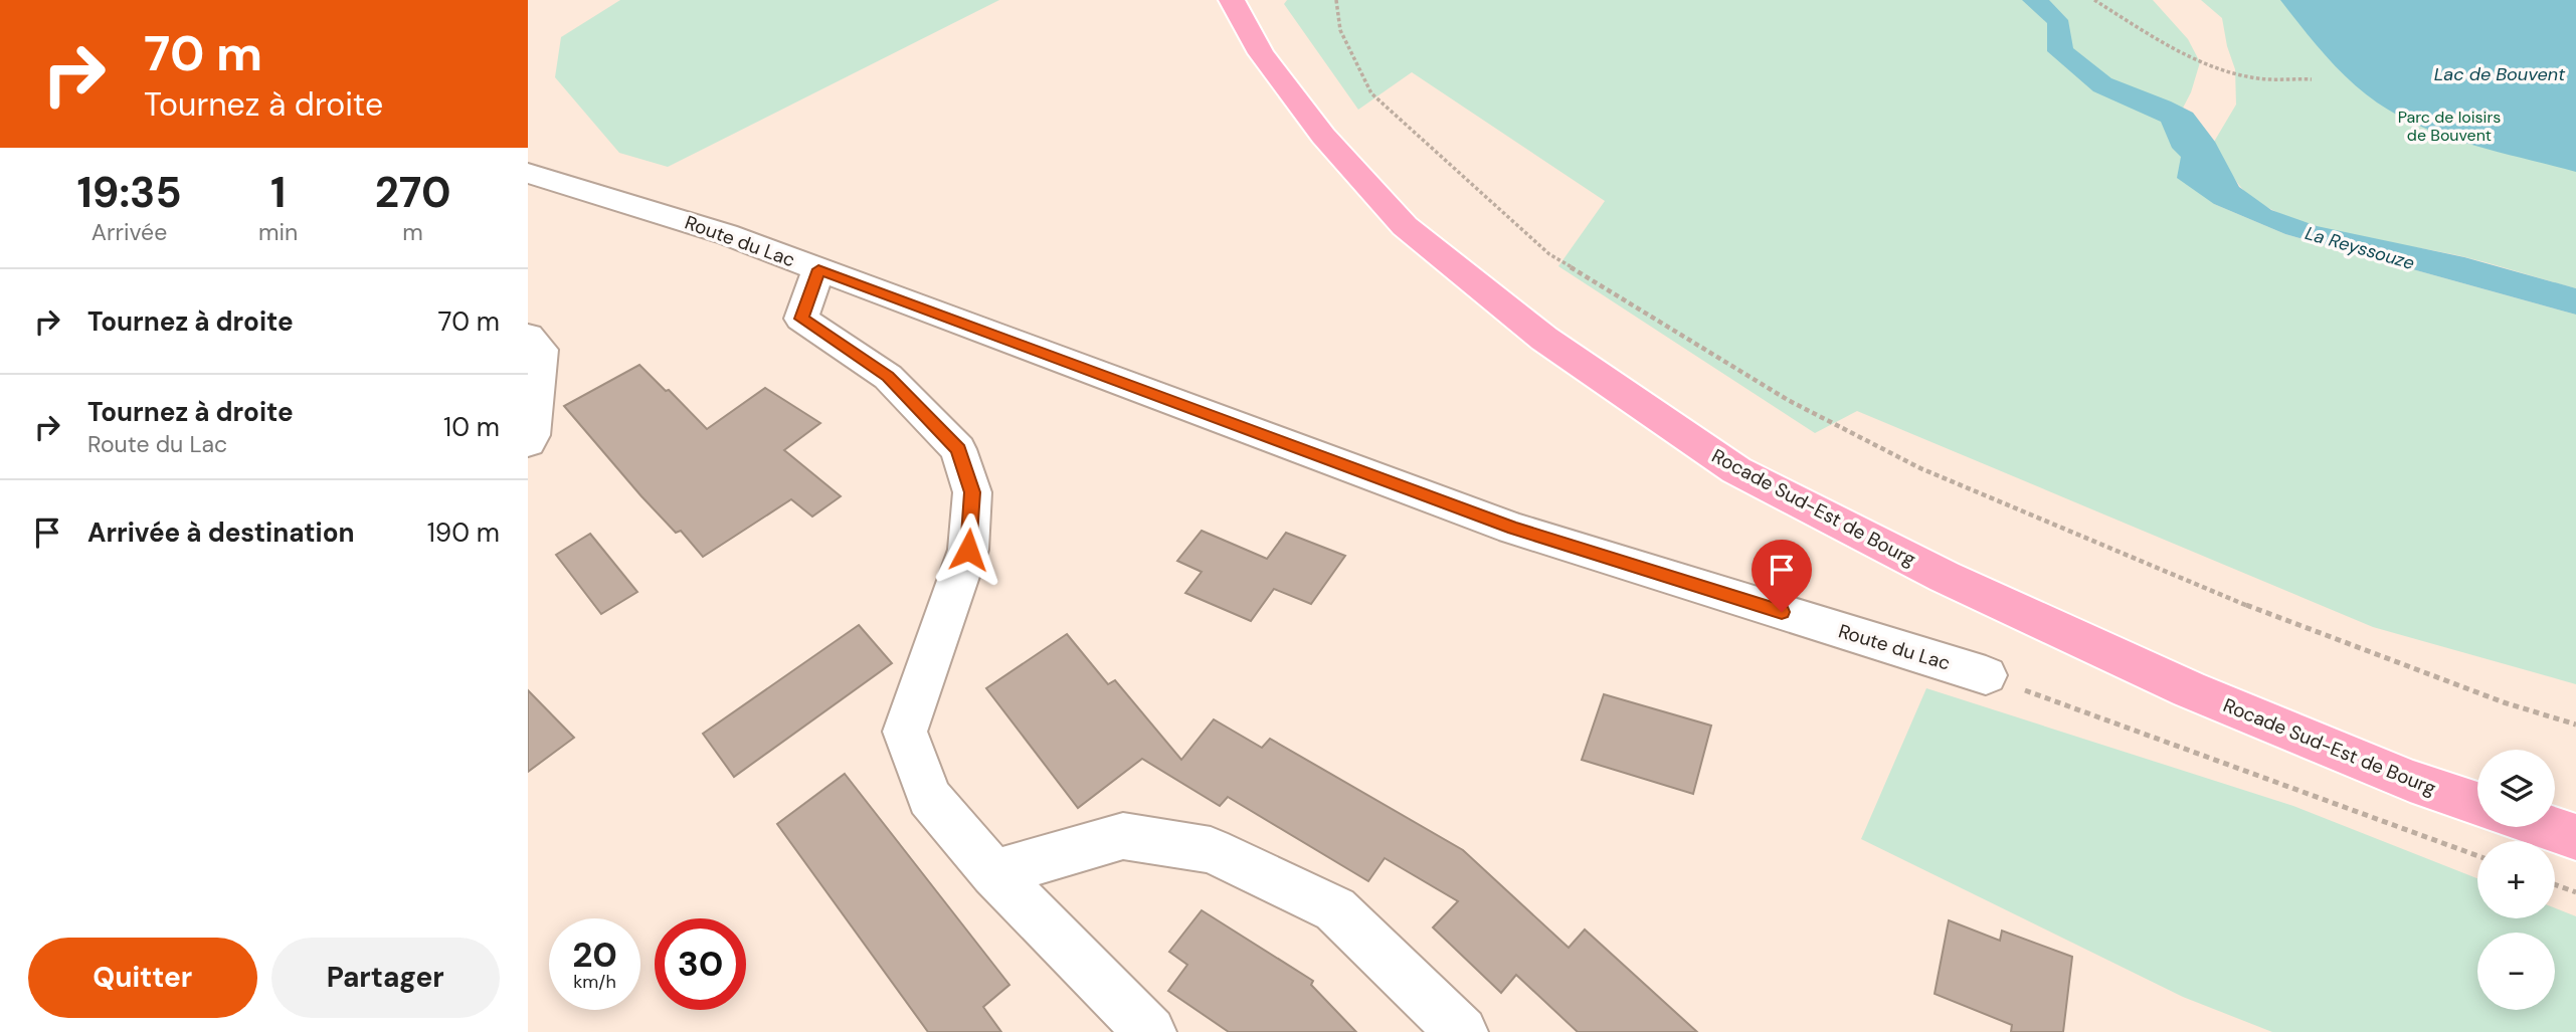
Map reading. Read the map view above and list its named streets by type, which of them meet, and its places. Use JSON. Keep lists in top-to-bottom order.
{
  "streets": {
    "main road": ["Rocade Sud-Est de Bourg"],
    "street": ["Route du Lac"]
  },
  "water": ["Lac de Bouvent", "La Reyssouze"],
  "parks": ["Parc de loisirs de Bouvent"],
  "page": {
    "turn": ["70 m", "Tournez à droite"],
    "eta": [
      "19:35",
      "Arrivée",
      "1",
      "min",
      "270",
      "m"
    ],
    "list": [
      {
        "name": "Tournez à droite",
        "value": "70 m"
      },
      {
        "name": "Tournez à droite",
        "note": "Route du Lac",
        "value": "10 m"
      },
      {
        "name": "Arrivée à destination",
        "value": "190 m"
      }
    ],
    "map_buttons": ["+", "−"],
    "speed": "20 km/h",
    "limit": "30",
    "buttons": ["Quitter", "Partager"]
  }
}
